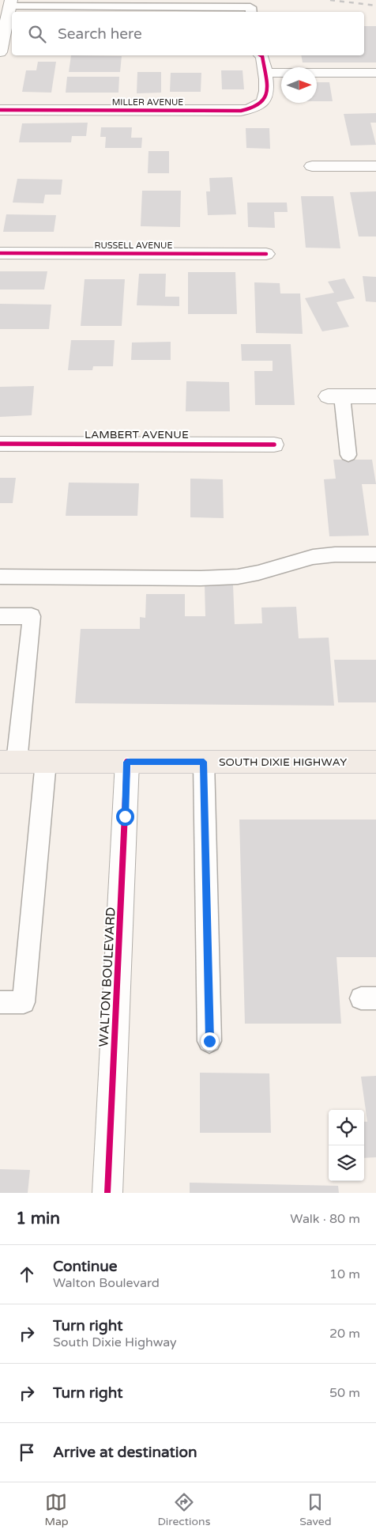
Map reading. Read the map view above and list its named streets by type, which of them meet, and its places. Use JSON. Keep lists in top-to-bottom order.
{
  "streets": {
    "main road": ["SOUTH DIXIE HIGHWAY"],
    "street": [
      "MILLER AVENUE",
      "RUSSELL AVENUE",
      "LAMBERT AVENUE",
      "WALTON BOULEVARD"
    ]
  },
  "crossings": [
    ["SOUTH DIXIE HIGHWAY", "WALTON BOULEVARD"]
  ],
  "north": "right",
  "page": {
    "search": "Search here",
    "heading": ["1 min", "Walk · 80 m"],
    "list": [
      ["Continue", "Walton Boulevard", "10 m"],
      ["Turn right", "South Dixie Highway", "20 m"],
      ["Turn right", "50 m"],
      "Arrive at destination"
    ],
    "nav": ["Map", "Directions", "Saved"]
  }
}
